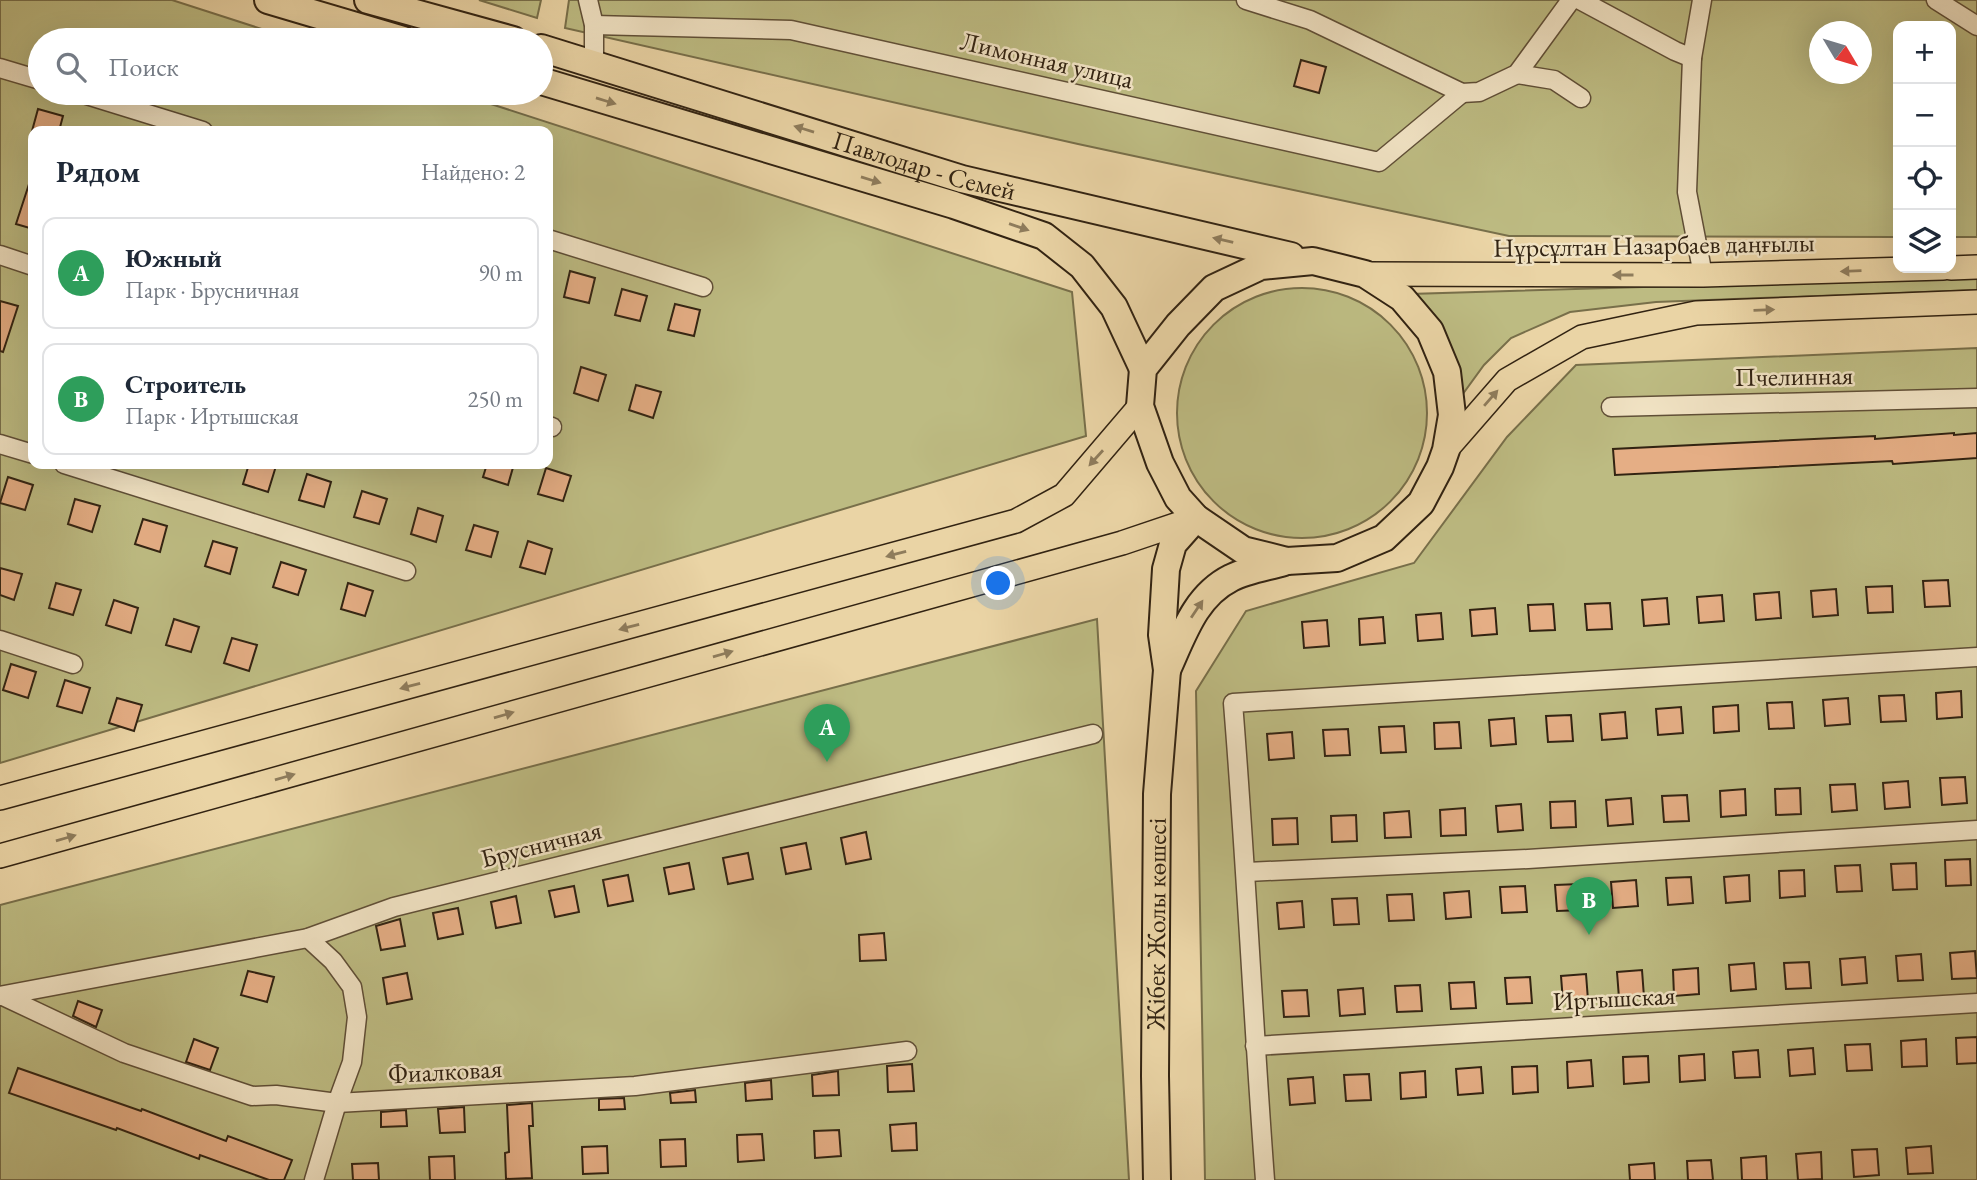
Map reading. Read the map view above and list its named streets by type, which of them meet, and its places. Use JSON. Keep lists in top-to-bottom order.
{
  "streets": {
    "highway": ["Павлодар - Семей", "Жібек Жолы көшесі"],
    "main road": ["Нұрсұлтан Назарбаев даңғылы"],
    "street": [
      "Лимонная улица",
      "Пчелинная",
      "Брусничная",
      "Иртышская",
      "Фиалковая"
    ]
  },
  "crossings": [
    ["Павлодар - Семей", "Нұрсұлтан Назарбаев даңғылы"],
    ["Павлодар - Семей", "Жібек Жолы көшесі"],
    ["Брусничная", "Фиалковая"]
  ],
  "north": "bottom right",
  "page": {
    "map_buttons": ["+", "−"],
    "search": "Поиск",
    "heading": ["Рядом", "Найдено: 2"],
    "list": [
      {
        "mark": "A",
        "name": "Южный",
        "note": "Парк · Брусничная",
        "value": "90 m"
      },
      {
        "mark": "B",
        "name": "Строитель",
        "note": "Парк · Иртышская",
        "value": "250 m"
      }
    ],
    "pins": ["A", "B"]
  }
}
